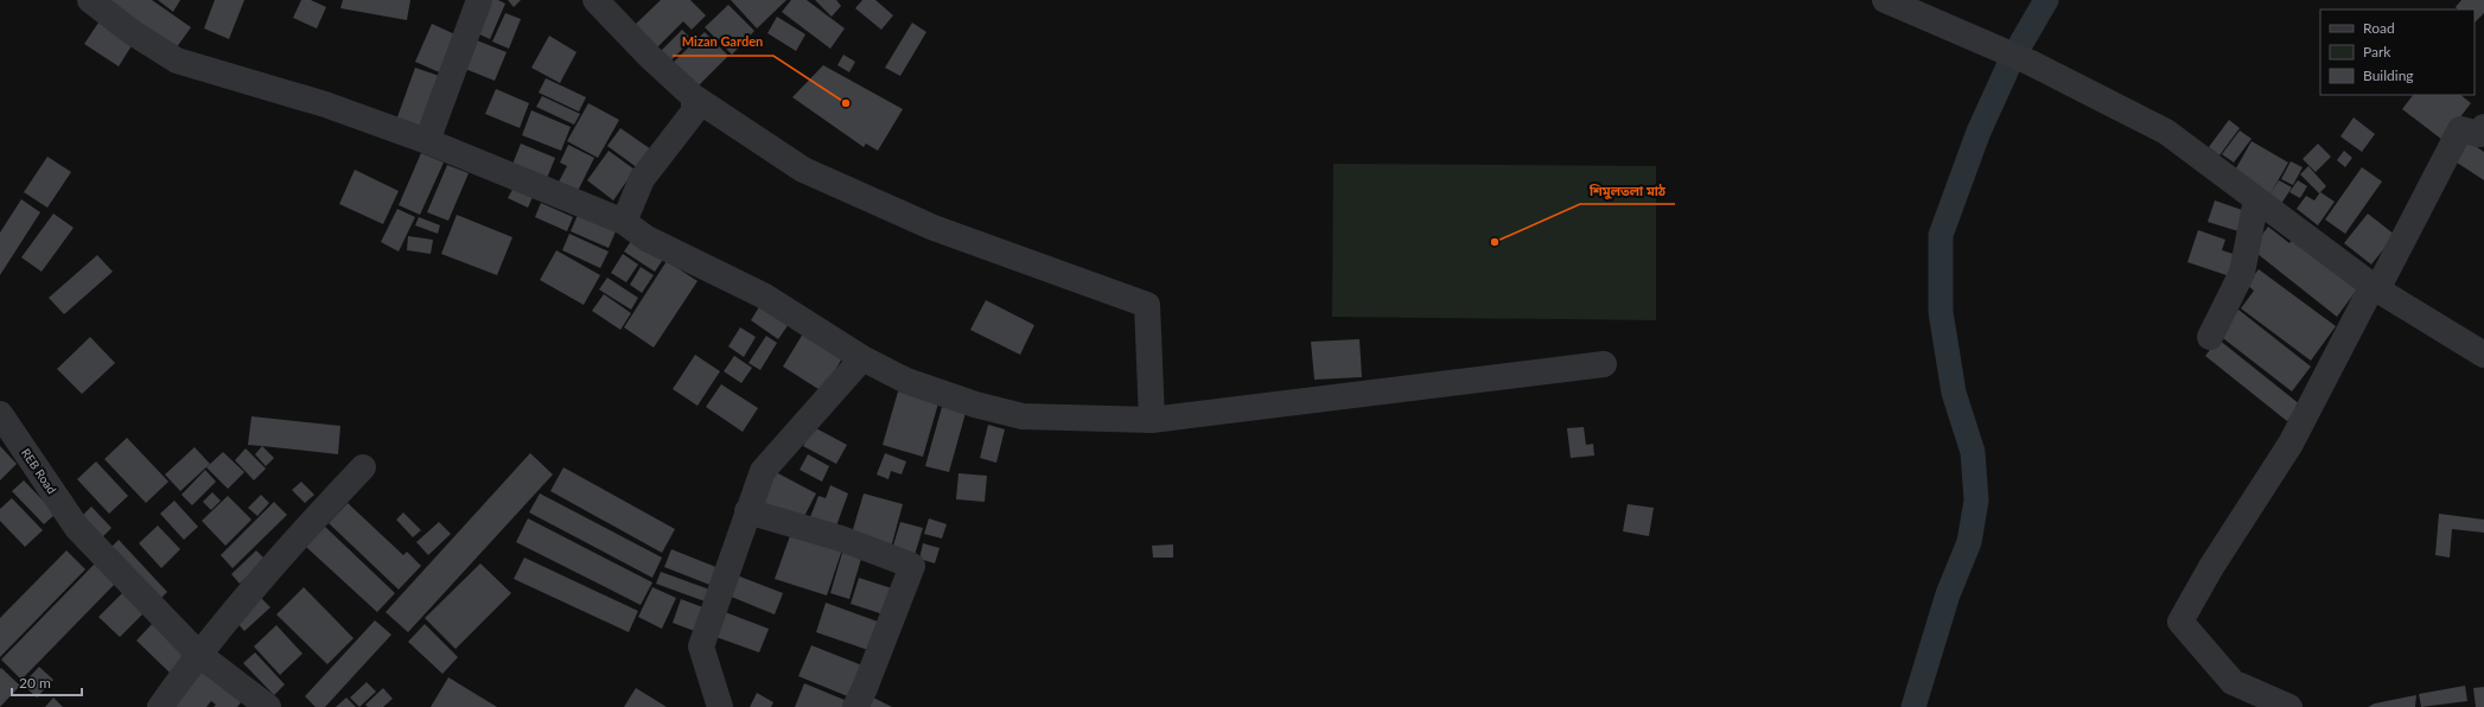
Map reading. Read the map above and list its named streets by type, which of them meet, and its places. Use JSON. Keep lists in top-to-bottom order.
{
  "streets": {
    "street": ["REB Road"]
  },
  "places": ["Mizan Garden", "শিমুলতলা মাঠ"],
  "legend": ["Road", "Park", "Building"],
  "scale_bar": "20 m"
}
